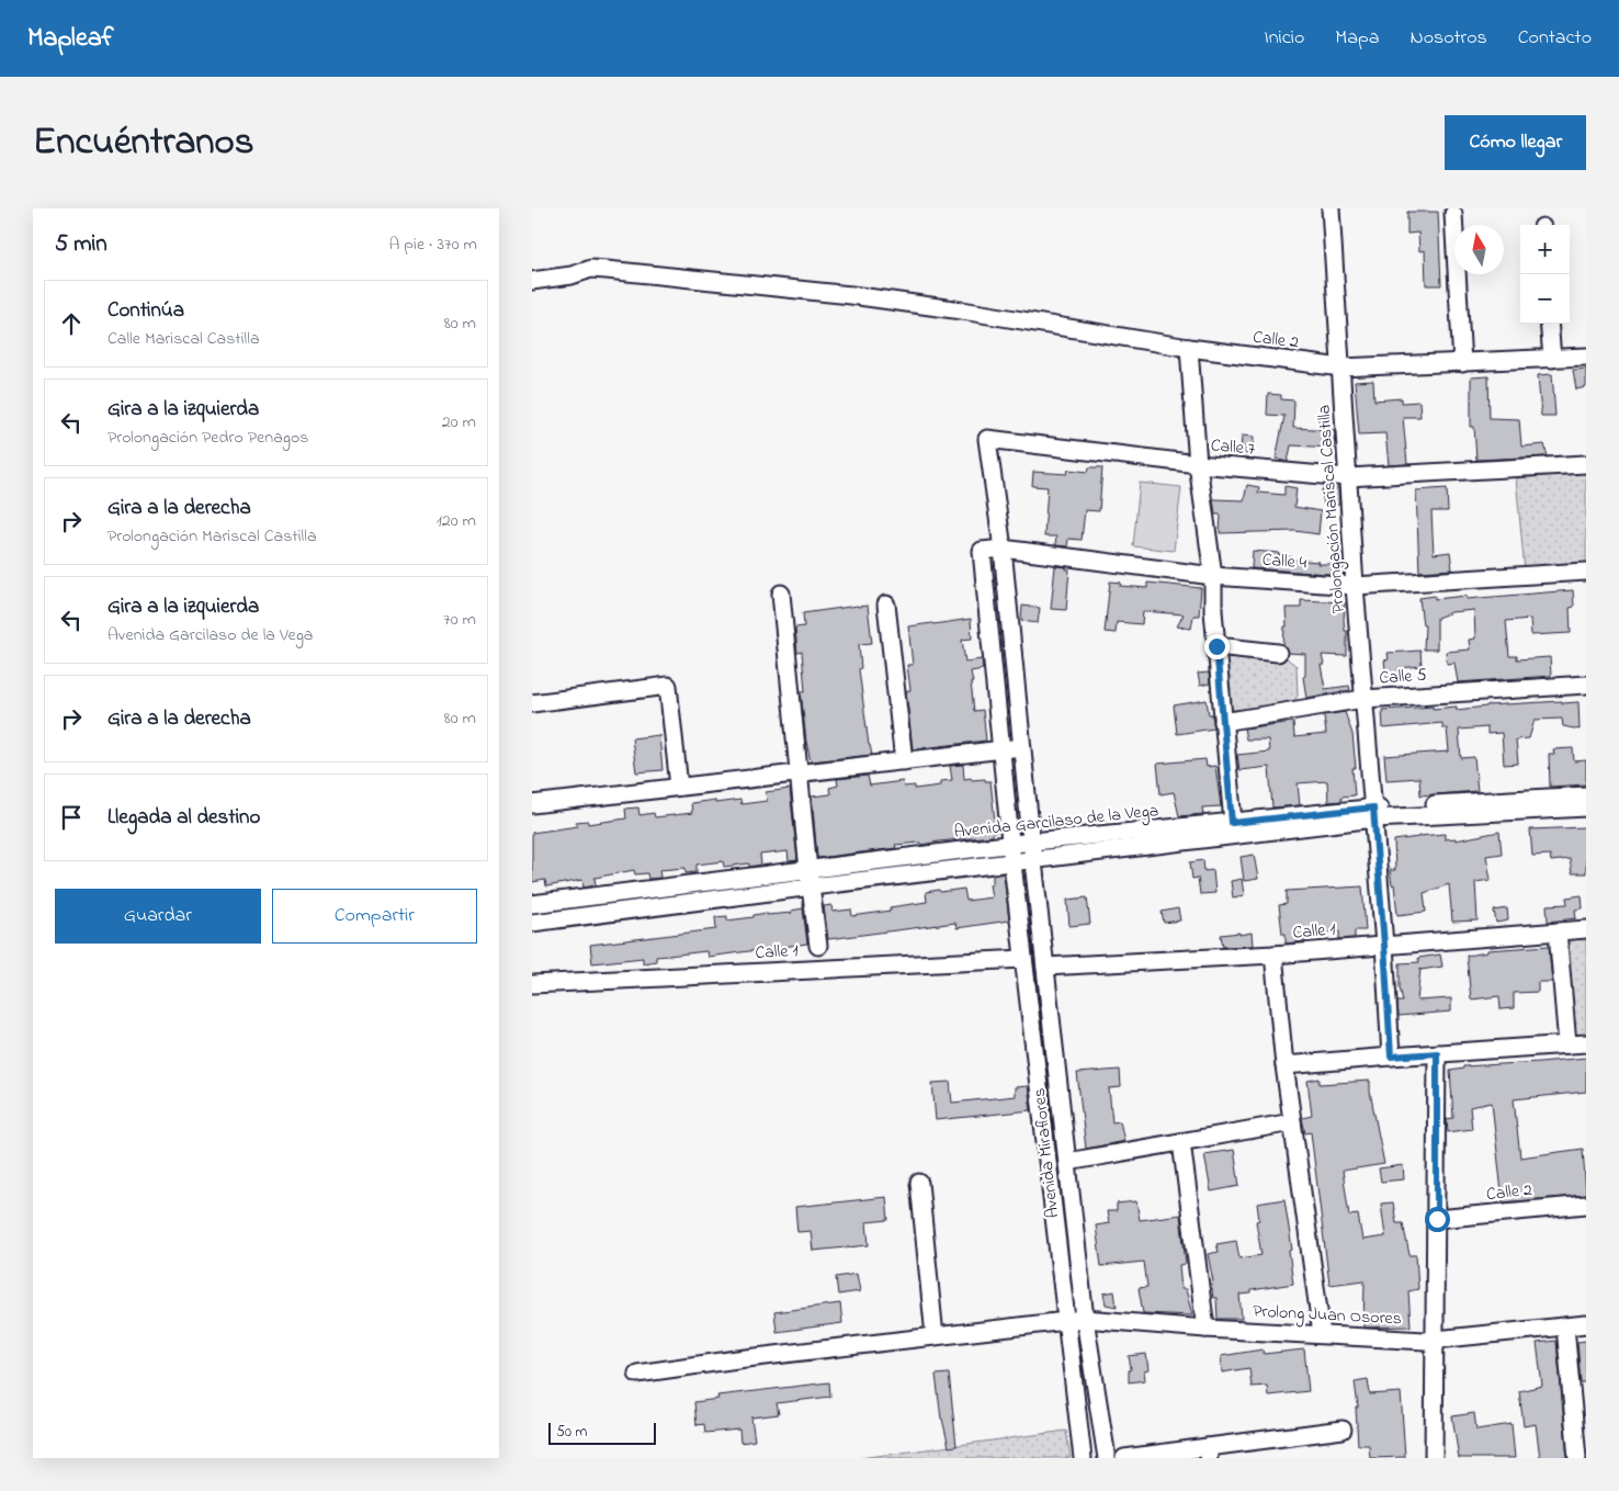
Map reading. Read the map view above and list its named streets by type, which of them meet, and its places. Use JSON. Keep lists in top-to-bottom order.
{
  "streets": {
    "street": [
      "Calle 2",
      "Calle 7",
      "Prolongación Mariscal Castilla",
      "Calle 4",
      "Calle 5",
      "Avenida Garcilaso de la Vega",
      "Calle 1",
      "Avenida Miraflores",
      "Prolong Juan Osores"
    ]
  },
  "crossings": [
    ["Calle 2", "Prolongación Mariscal Castilla"],
    ["Calle 7", "Prolongación Mariscal Castilla"],
    ["Calle 7", "Calle 4"],
    ["Calle 7", "Avenida Miraflores"],
    ["Prolongación Mariscal Castilla", "Calle 4"],
    ["Prolongación Mariscal Castilla", "Calle 5"],
    ["Prolongación Mariscal Castilla", "Avenida Garcilaso de la Vega"],
    ["Prolongación Mariscal Castilla", "Calle 1"],
    ["Calle 4", "Avenida Miraflores"],
    ["Avenida Garcilaso de la Vega", "Avenida Miraflores"],
    ["Calle 1", "Avenida Miraflores"],
    ["Avenida Miraflores", "Prolong Juan Osores"]
  ],
  "scale_bar": "50 m",
  "north": "top",
  "page": {
    "header": "Mapleaf",
    "nav": [
      "Inicio",
      "Mapa",
      "Nosotros",
      "Contacto"
    ],
    "title": "Encuéntranos",
    "buttons": [
      "Cómo llegar",
      ["Guardar", "Compartir"]
    ],
    "heading": ["5 min", "A pie · 370 m"],
    "map_buttons": ["+", "−"],
    "list": [
      ["Continúa", "Calle Mariscal Castilla", "80 m"],
      ["Gira a la izquierda", "Prolongación Pedro Penagos", "20 m"],
      ["Gira a la derecha", "Prolongación Mariscal Castilla", "120 m"],
      ["Gira a la izquierda", "Avenida Garcilaso de la Vega", "70 m"],
      ["Gira a la derecha", "80 m"],
      "Llegada al destino"
    ],
    "scale": "50 m"
  }
}
